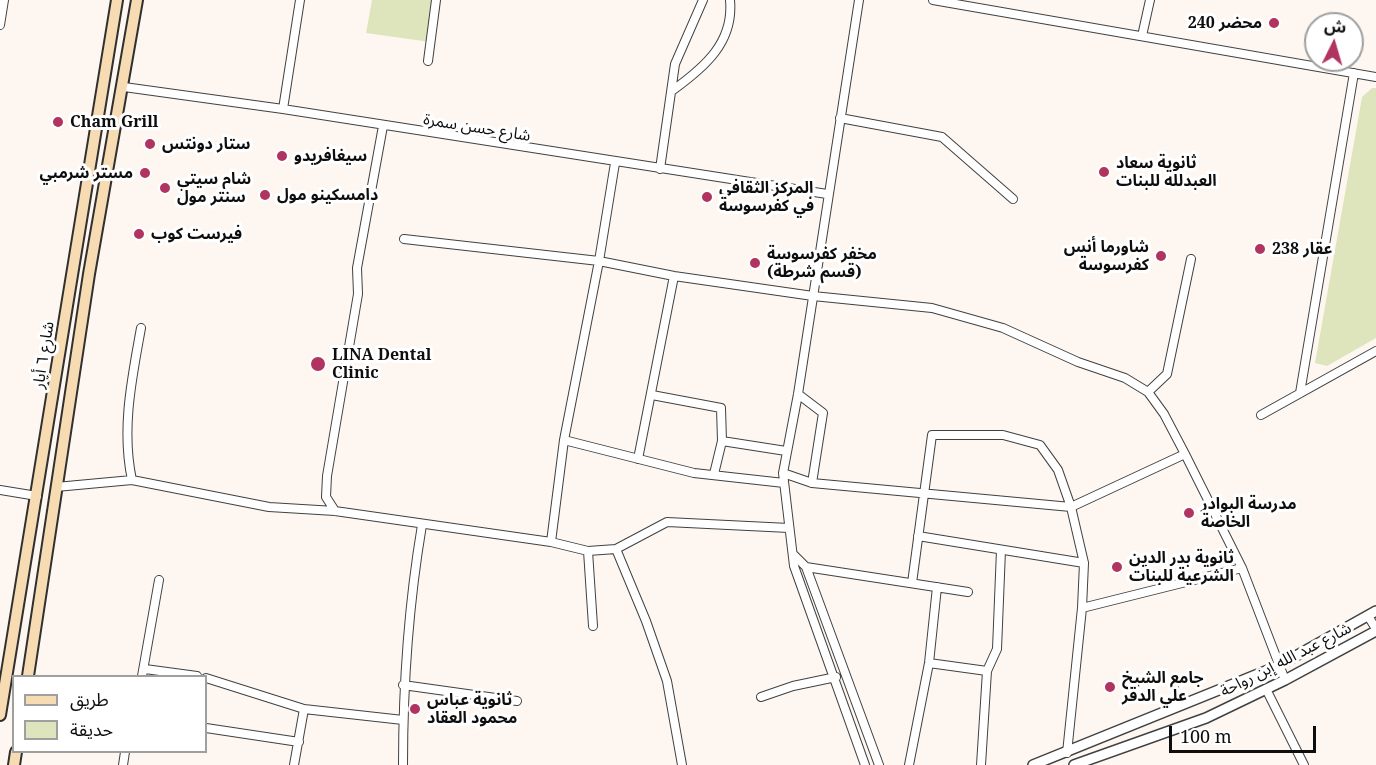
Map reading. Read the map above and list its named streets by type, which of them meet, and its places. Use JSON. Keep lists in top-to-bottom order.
{
  "streets": {
    "main road": ["شارع ٦ أيار"],
    "street": ["شارع حسن سمرة", "شارع عبد الله إبن رواحة"]
  },
  "crossings": [
    ["شارع حسن سمرة", "شارع ٦ أيار"]
  ],
  "places": [
    "محضر 240",
    "Cham Grill",
    "ستار دونتس",
    "سيغافريدو",
    "ثانوية سعاد العبدلله للبنات",
    "مستر شرمبي",
    "شام سيتي سنتر مول",
    "دامسكينو مول",
    "المركز الثقافي في كفرسوسة",
    "فيرست كوب",
    "عقار 238",
    "شاورما أنس كفرسوسة",
    "مخفر كفرسوسة (قسم شرطة)",
    "LINA Dental Clinic",
    "مدرسة البوادر الخاصة",
    "ثانوية بدر الدين الشرعية للبنات",
    "جامع الشيخ علي الدقر",
    "ثانوية عباس محمود العقاد"
  ],
  "legend": ["طريق", "حديقة"],
  "scale_bar": "100 m",
  "north": "top"
}
